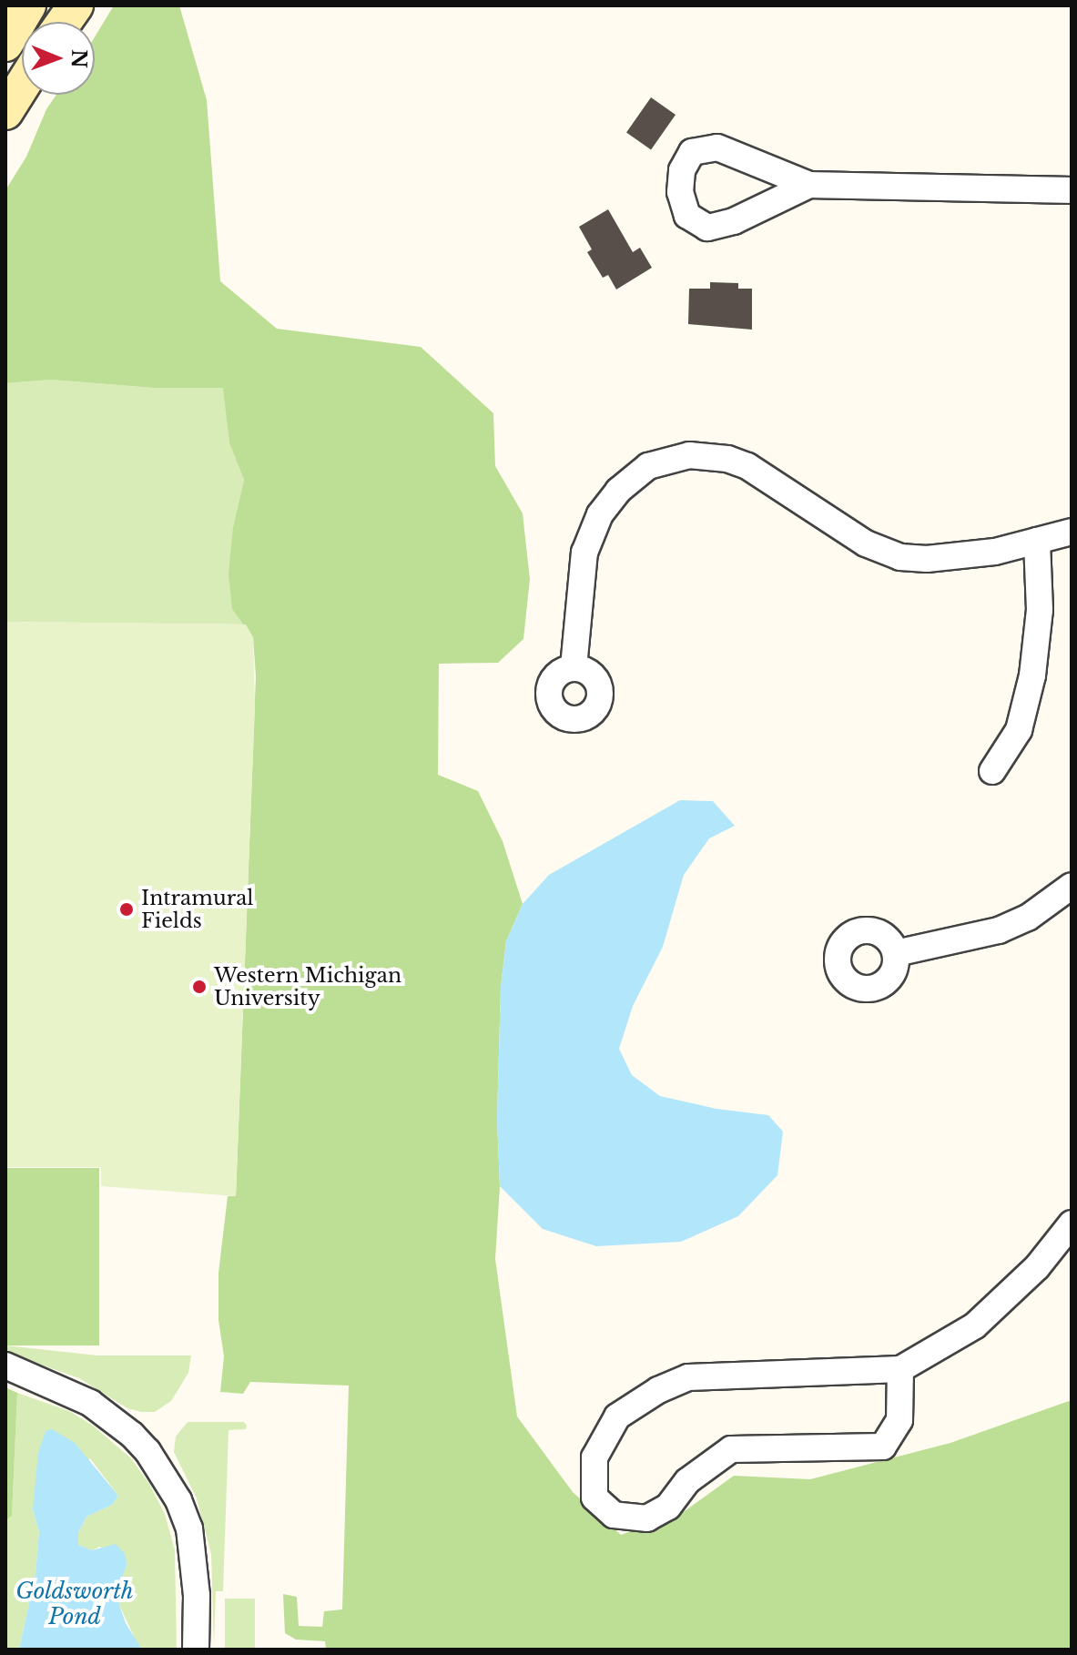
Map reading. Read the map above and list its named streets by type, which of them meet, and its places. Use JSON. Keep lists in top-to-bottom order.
{
  "water": ["Goldsworth Pond"],
  "places": ["Intramural Fields", "Western Michigan University"],
  "north": "right"
}
